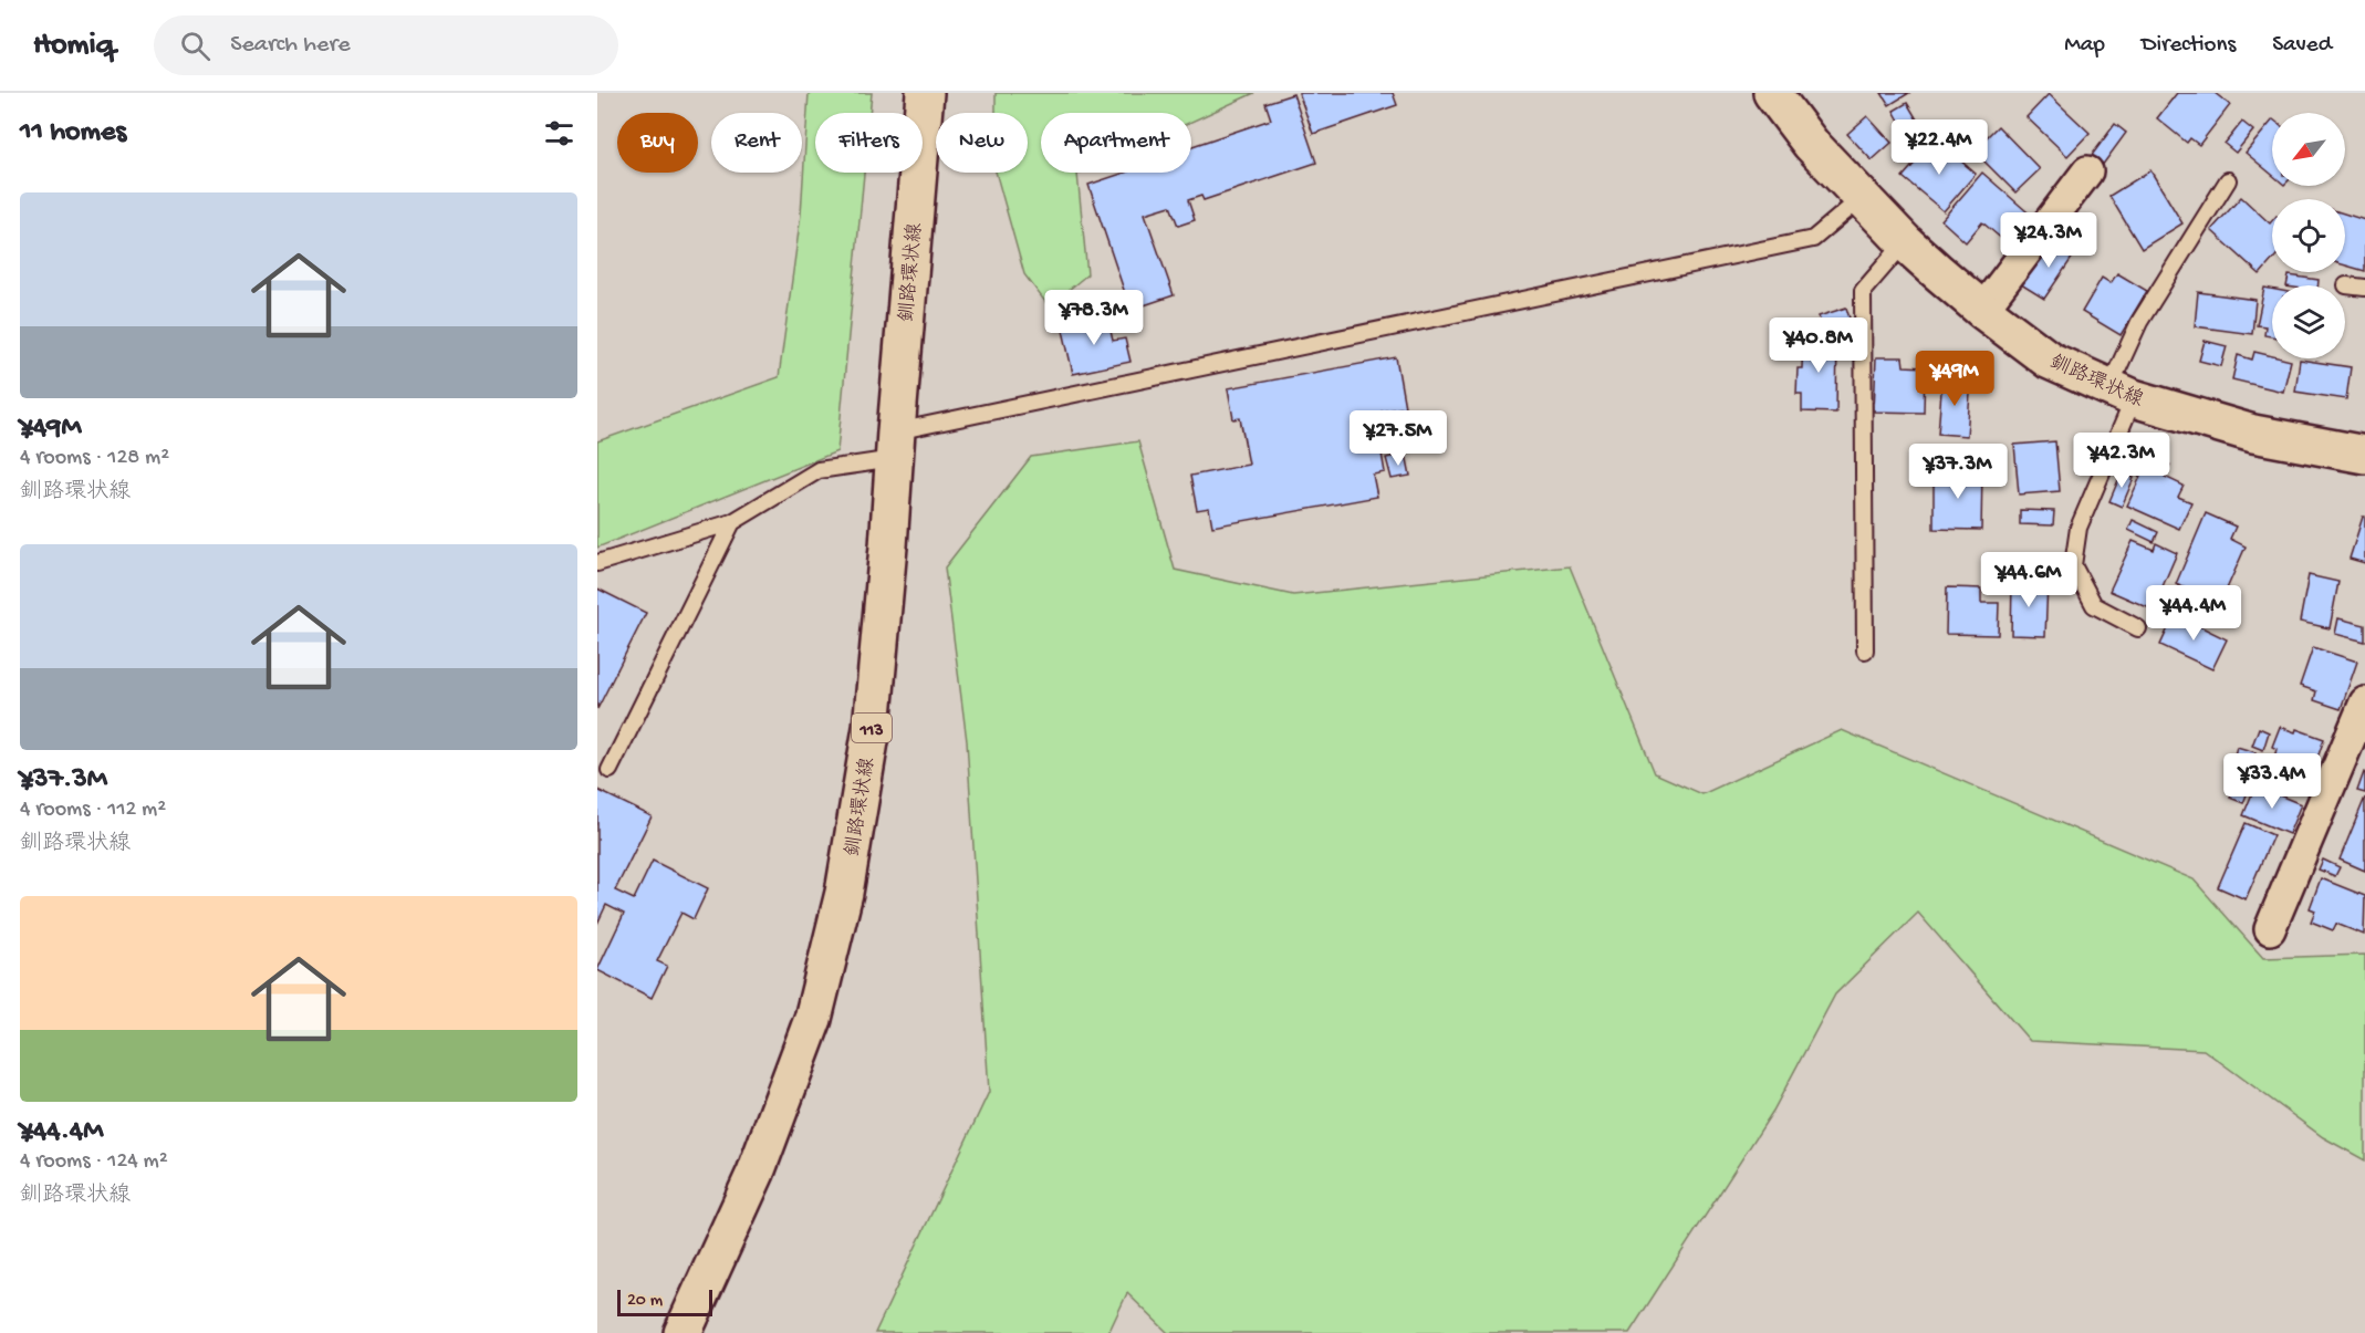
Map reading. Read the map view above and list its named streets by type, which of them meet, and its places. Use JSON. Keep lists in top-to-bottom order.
{
  "streets": {
    "main road": ["釧路環状線", "113"]
  },
  "scale_bar": "20 m",
  "north": "bottom left",
  "page": {
    "header": "Homiq",
    "search": "Search here",
    "nav": ["Map", "Directions", "Saved"],
    "heading": "11 homes",
    "chip": [
      "Buy",
      "Rent",
      "Filters",
      "New",
      "Apartment"
    ],
    "price": [
      "¥22.4M",
      "¥24.3M",
      "¥78.3M",
      "¥40.8M",
      "¥49M",
      "¥27.5M",
      "¥42.3M",
      "¥37.3M",
      "¥44.6M",
      "¥44.4M",
      "¥33.4M"
    ],
    "list": [
      {
        "name": "¥49M",
        "note": "4 rooms · 128 m² · 釧路環状線"
      },
      {
        "name": "¥37.3M",
        "note": "4 rooms · 112 m² · 釧路環状線"
      },
      {
        "name": "¥44.4M",
        "note": "4 rooms · 124 m² · 釧路環状線"
      }
    ],
    "scale": "20 m"
  }
}
